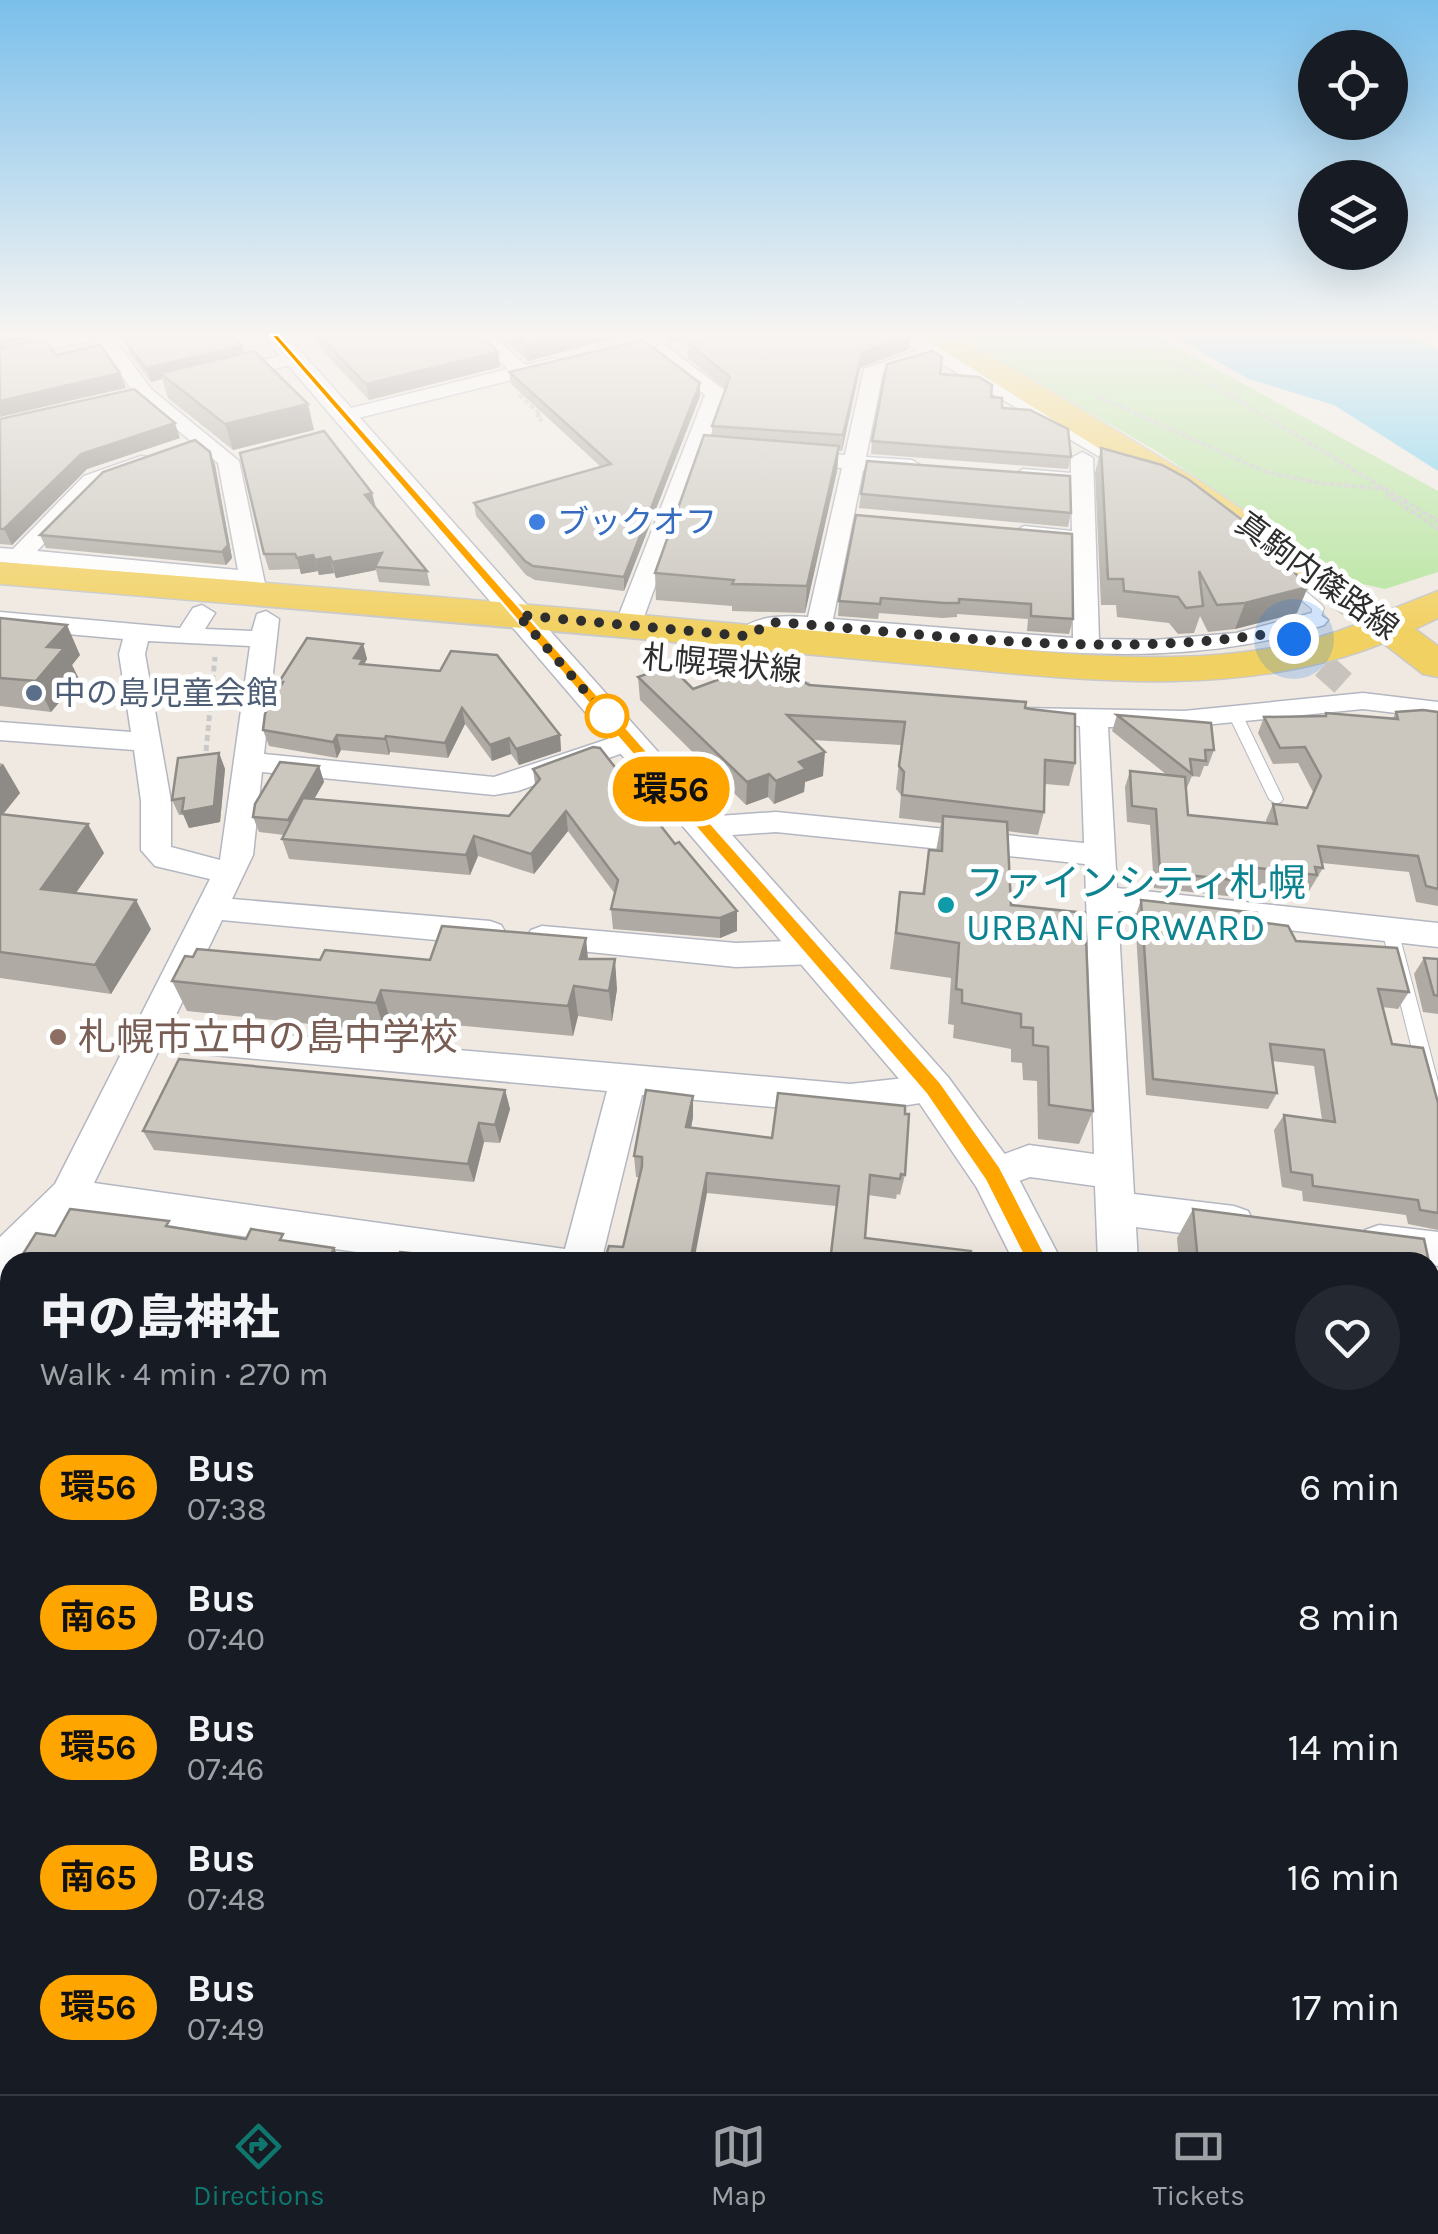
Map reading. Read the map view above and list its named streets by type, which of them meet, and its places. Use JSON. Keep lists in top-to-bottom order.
{
  "streets": {
    "main road": ["真駒内篠路線", "札幌環状線"]
  },
  "crossings": [
    ["真駒内篠路線", "札幌環状線"]
  ],
  "places": [
    "ブックオフ",
    "中の島児童会館",
    "ファインシティ札幌 URBAN FORWARD",
    "札幌市立中の島中学校"
  ],
  "lines": ["bus line 環56"],
  "page": {
    "on_map": "環56",
    "heading": ["中の島神社", "Walk · 4 min · 270 m"],
    "list": [
      {
        "mark": "環56",
        "name": "Bus",
        "note": "07:38",
        "value": "6 min"
      },
      {
        "mark": "南65",
        "name": "Bus",
        "note": "07:40",
        "value": "8 min"
      },
      {
        "mark": "環56",
        "name": "Bus",
        "note": "07:46",
        "value": "14 min"
      },
      {
        "mark": "南65",
        "name": "Bus",
        "note": "07:48",
        "value": "16 min"
      },
      {
        "mark": "環56",
        "name": "Bus",
        "note": "07:49",
        "value": "17 min"
      }
    ],
    "tabs": ["Directions", "Map", "Tickets"]
  }
}
